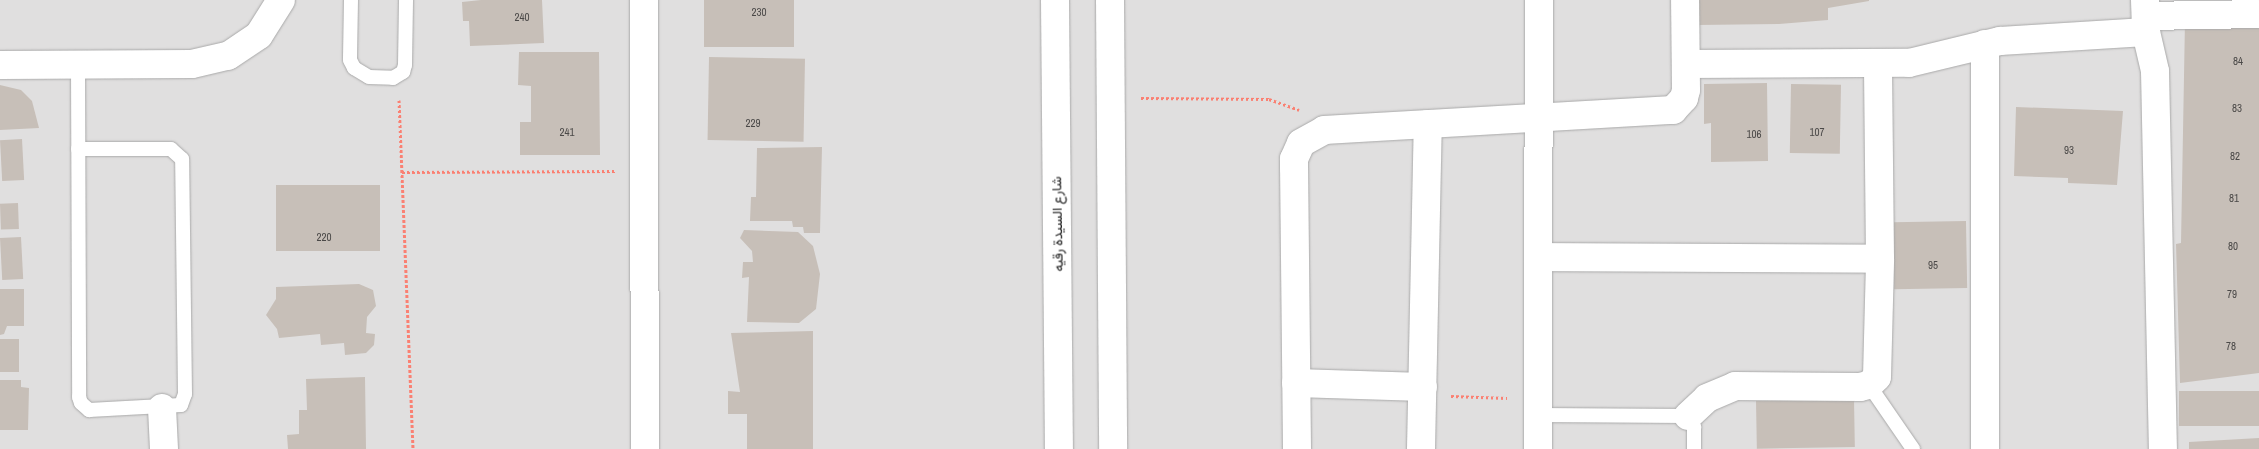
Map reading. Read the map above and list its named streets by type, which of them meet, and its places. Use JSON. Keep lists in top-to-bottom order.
{
  "streets": {
    "street": ["شارع السيدة رقيه"]
  },
  "house_numbers": [
    "230",
    "240",
    "84",
    "83",
    "229",
    "241",
    "107",
    "106",
    "93",
    "82",
    "81",
    "220",
    "80",
    "95",
    "79",
    "78"
  ]
}
